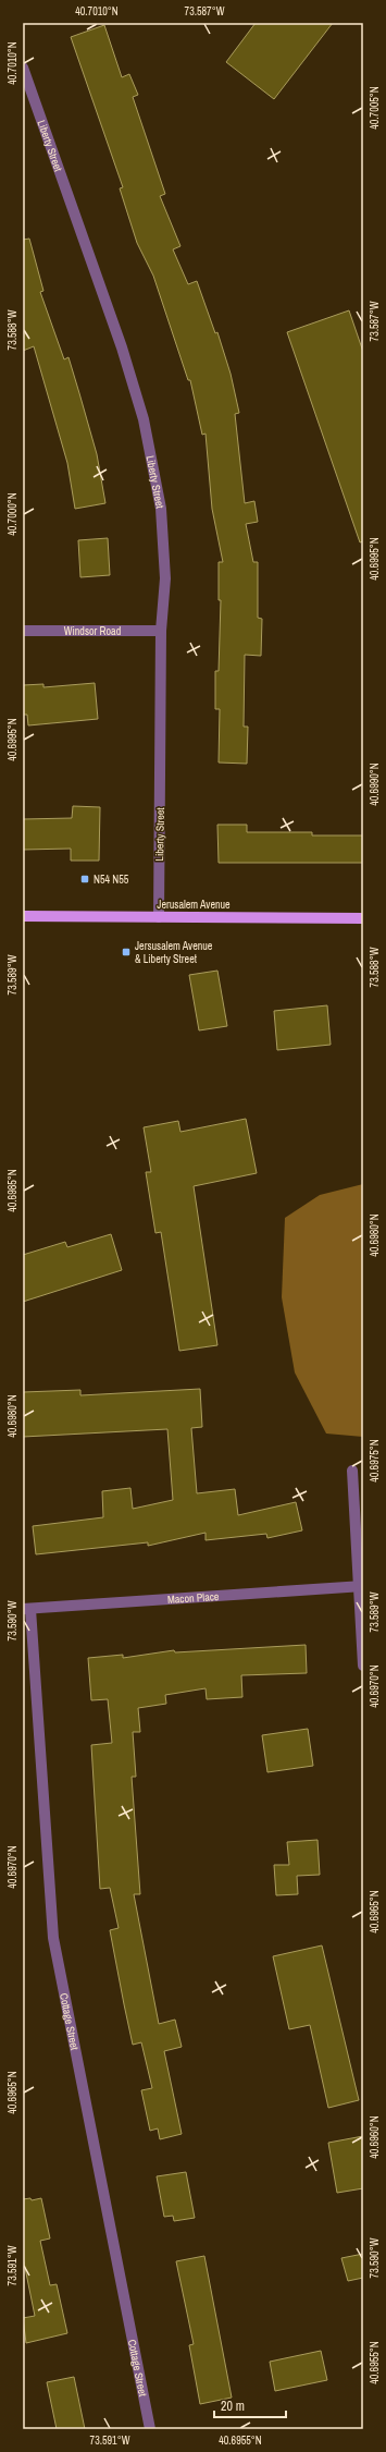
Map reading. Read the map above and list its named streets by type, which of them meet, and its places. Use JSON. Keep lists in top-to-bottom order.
{
  "streets": {
    "main road": ["Jerusalem Avenue"],
    "street": [
      "Liberty Street",
      "Windsor Road",
      "Macon Place",
      "Cottage Street"
    ]
  },
  "crossings": [
    ["Liberty Street", "Windsor Road"],
    ["Liberty Street", "Jerusalem Avenue"],
    ["Macon Place", "Cottage Street"]
  ],
  "places": {
    "transit": ["N54 N55", "Jersusalem Avenue & Liberty Street"]
  },
  "scale_bar": "20 m",
  "coordinates": [
    "40.7010°N",
    "73.587°W",
    "40.7005°N",
    "73.588°W",
    "40.7000°N",
    "40.6995°N",
    "40.6990°N",
    "73.589°W",
    "40.6985°N",
    "40.6980°N",
    "40.6975°N",
    "73.590°W",
    "40.6970°N",
    "40.6965°N",
    "40.6960°N",
    "73.591°W",
    "40.6955°N"
  ]
}
